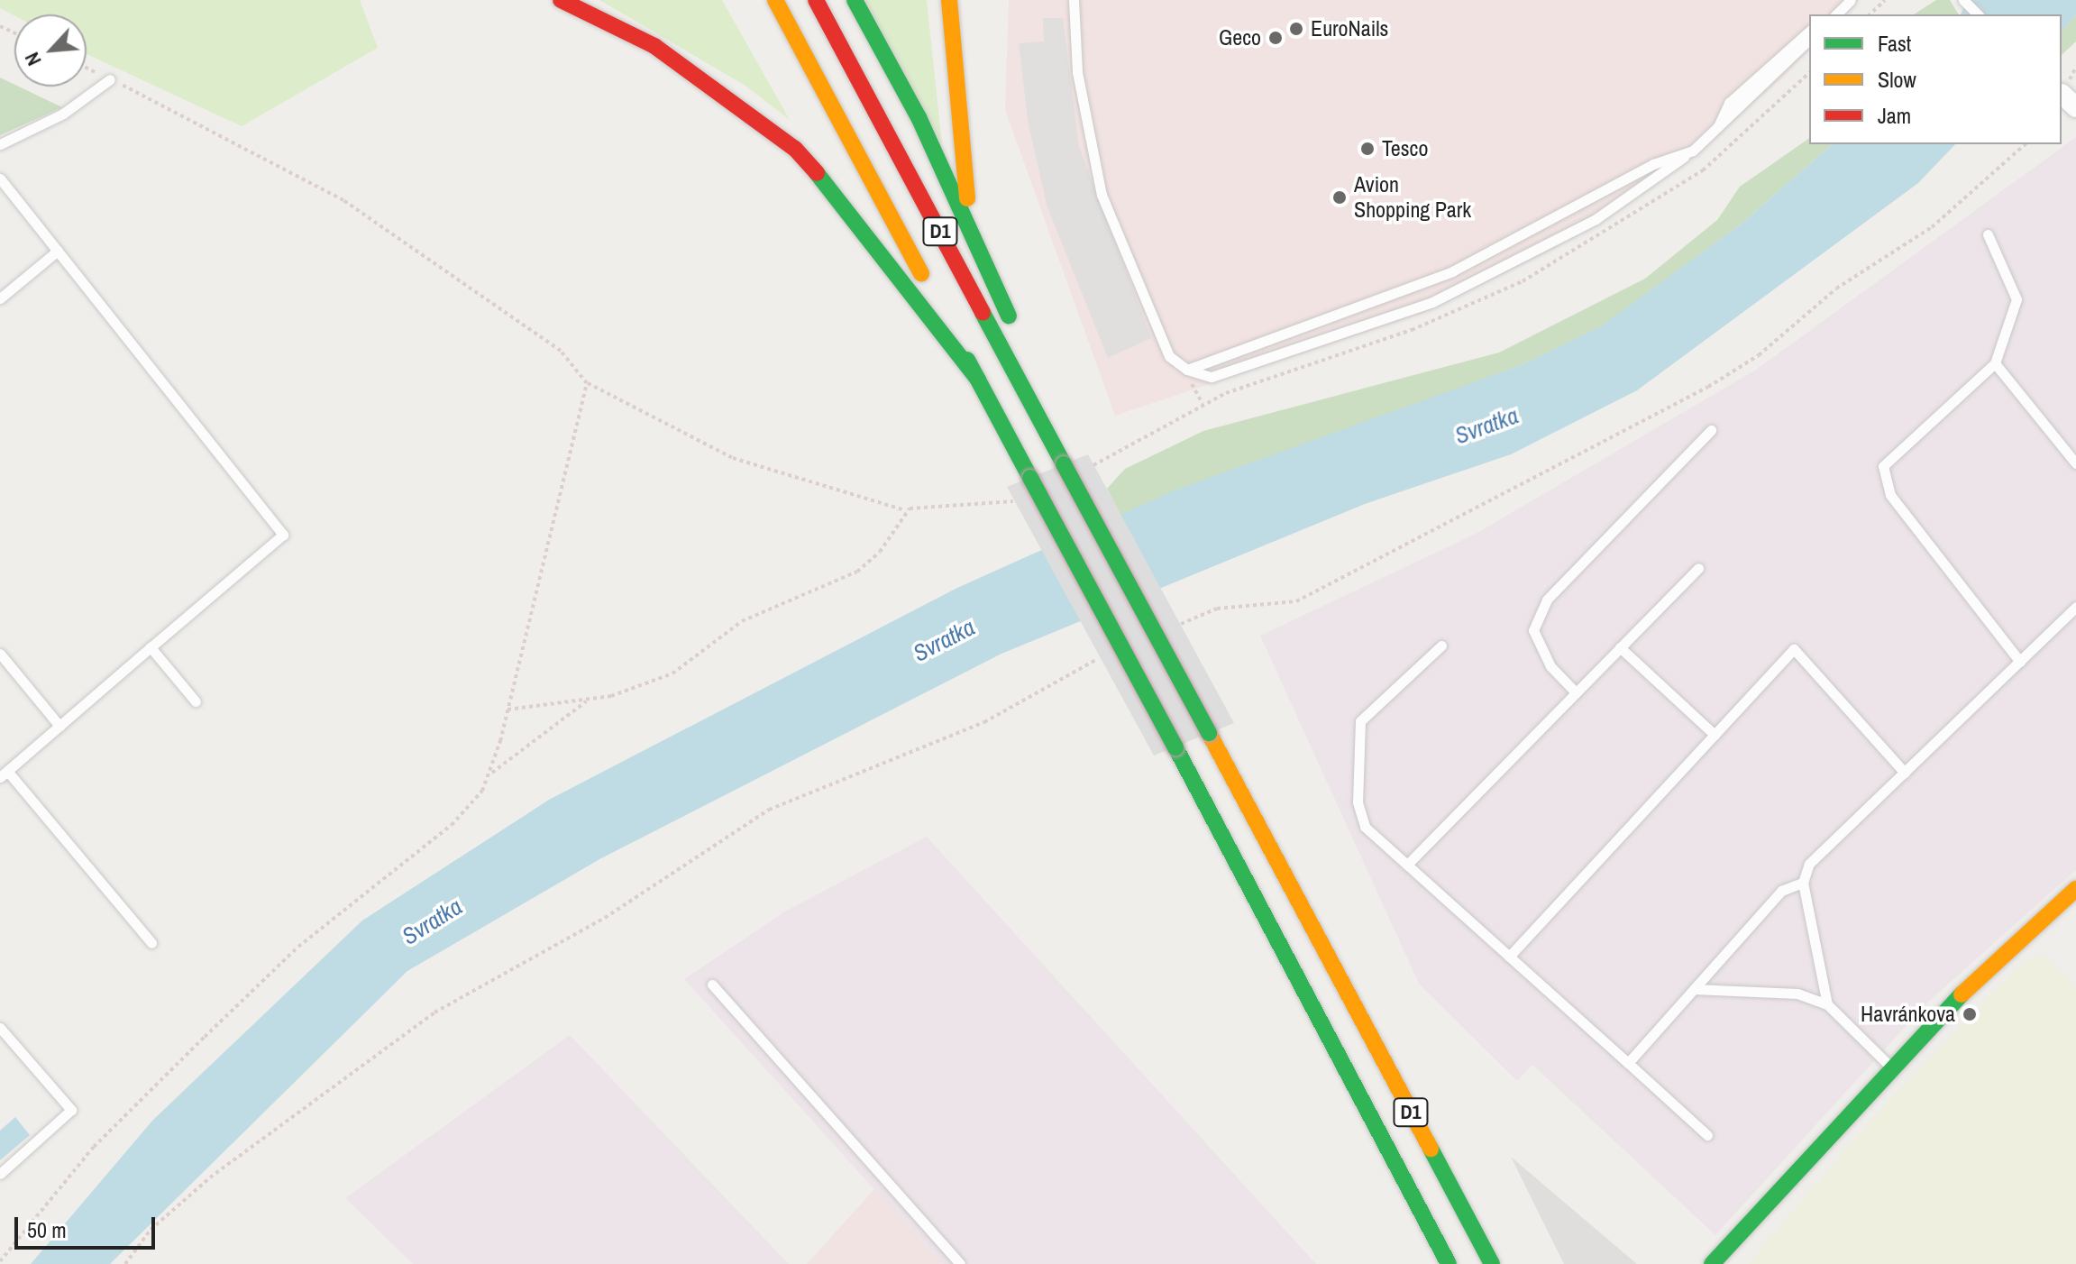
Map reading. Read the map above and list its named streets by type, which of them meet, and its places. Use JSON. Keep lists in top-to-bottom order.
{
  "streets": {
    "main road": ["D1"]
  },
  "water": ["Svratka"],
  "places": [
    "EuroNails",
    "Geco",
    "Tesco",
    "Avion Shopping Park",
    "Havránkova"
  ],
  "legend": ["Fast", "Slow", "Jam"],
  "scale_bar": "50 m",
  "north": "bottom left"
}
